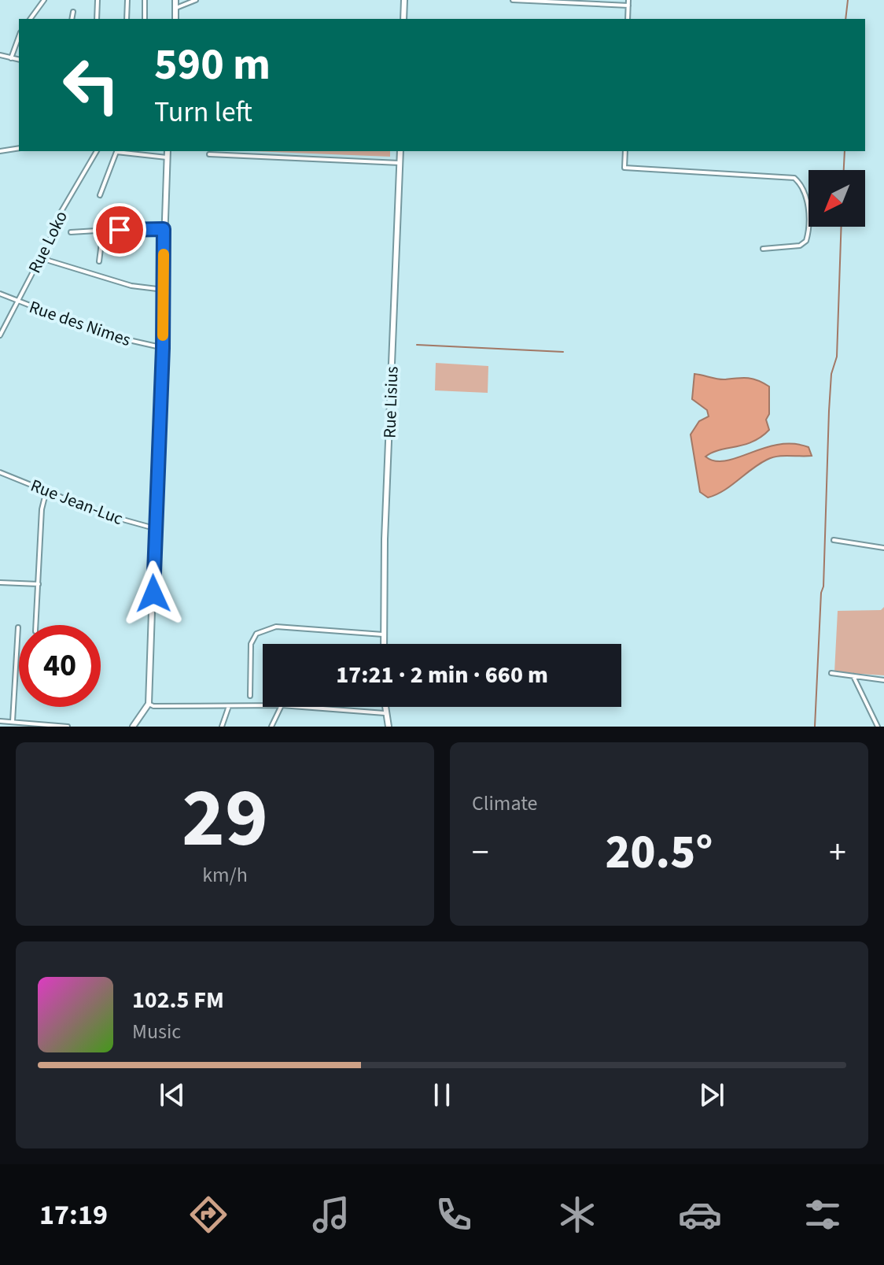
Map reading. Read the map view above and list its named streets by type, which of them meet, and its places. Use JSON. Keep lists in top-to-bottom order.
{
  "streets": {
    "street": [
      "Rue Loko",
      "Rue des Nimes",
      "Rue Lisius",
      "Rue Jean-Luc"
    ]
  },
  "crossings": [
    ["Rue Loko", "Rue des Nimes"]
  ],
  "north": "bottom left",
  "page": {
    "turn": ["590 m", "Turn left"],
    "limit": "40",
    "trip": "17:21 · 2 min · 660 m",
    "tile": [
      ["29", "km/h"],
      "Climate"
    ],
    "heat": ["−", "20.5°", "+"],
    "song": ["102.5 FM", "Music"],
    "tabs": "17:19"
  }
}
